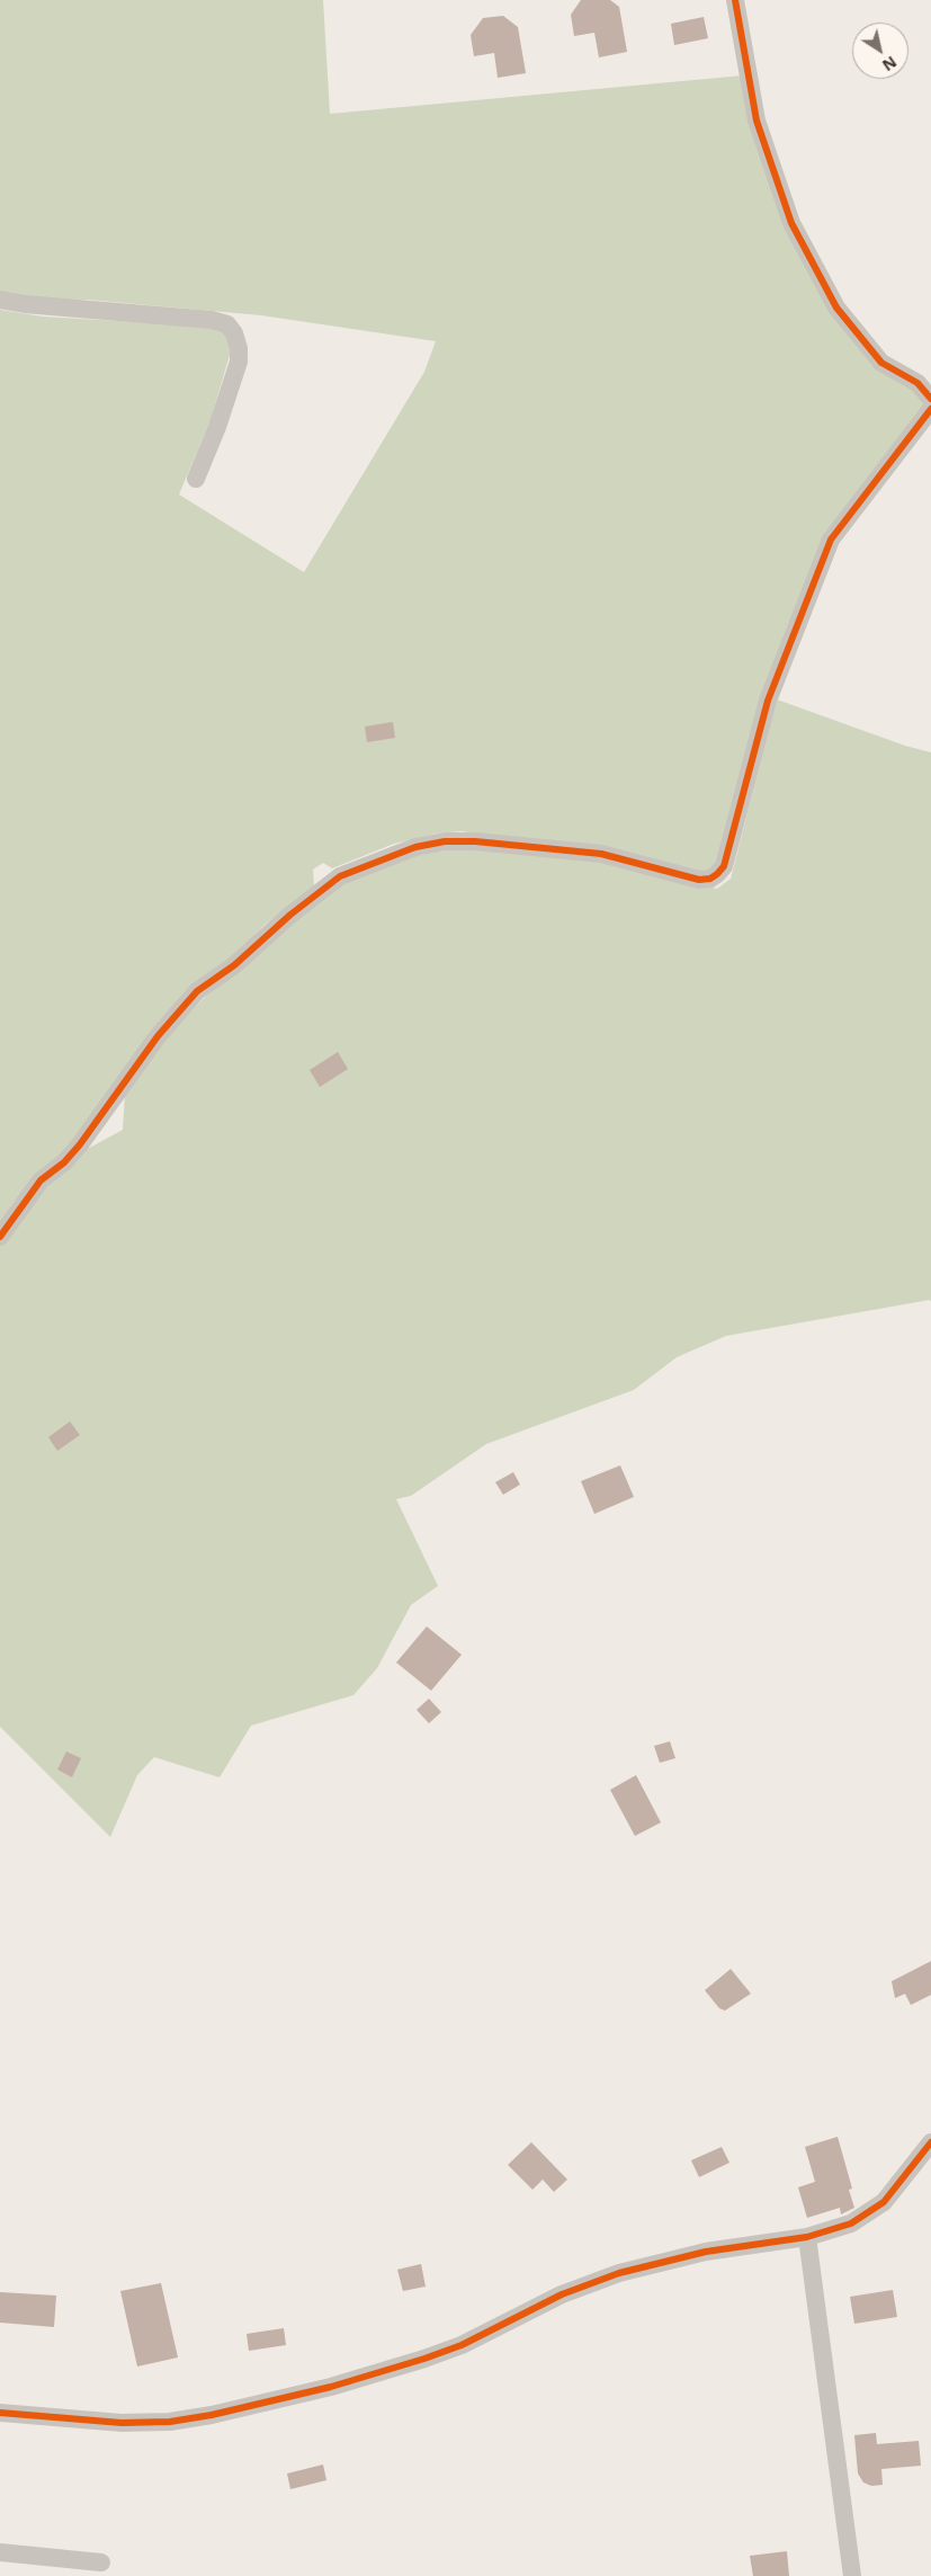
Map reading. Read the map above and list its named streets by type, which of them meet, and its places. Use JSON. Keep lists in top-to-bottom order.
{
  "north": "bottom right"
}
